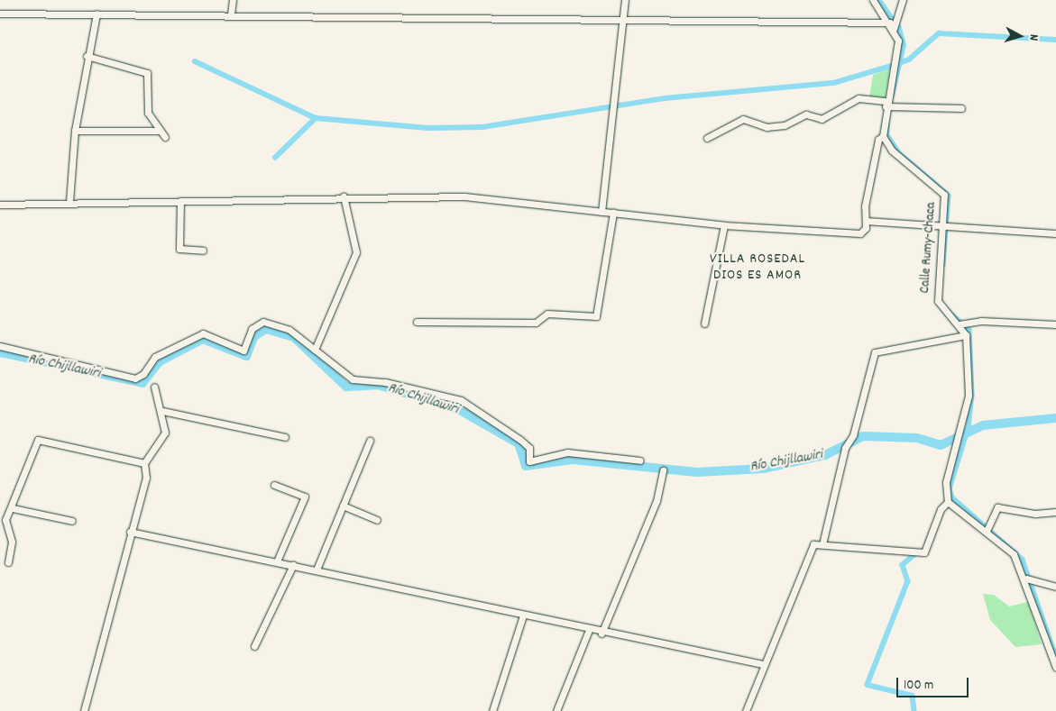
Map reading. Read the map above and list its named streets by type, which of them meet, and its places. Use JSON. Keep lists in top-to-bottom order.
{
  "streets": {
    "street": ["Calle Rumy-Chaca"]
  },
  "districts": ["VILLA ROSEDAL DIOS ES AMOR"],
  "water": ["Río Chijllawiri"],
  "scale_bar": "100 m",
  "north": "right"
}
